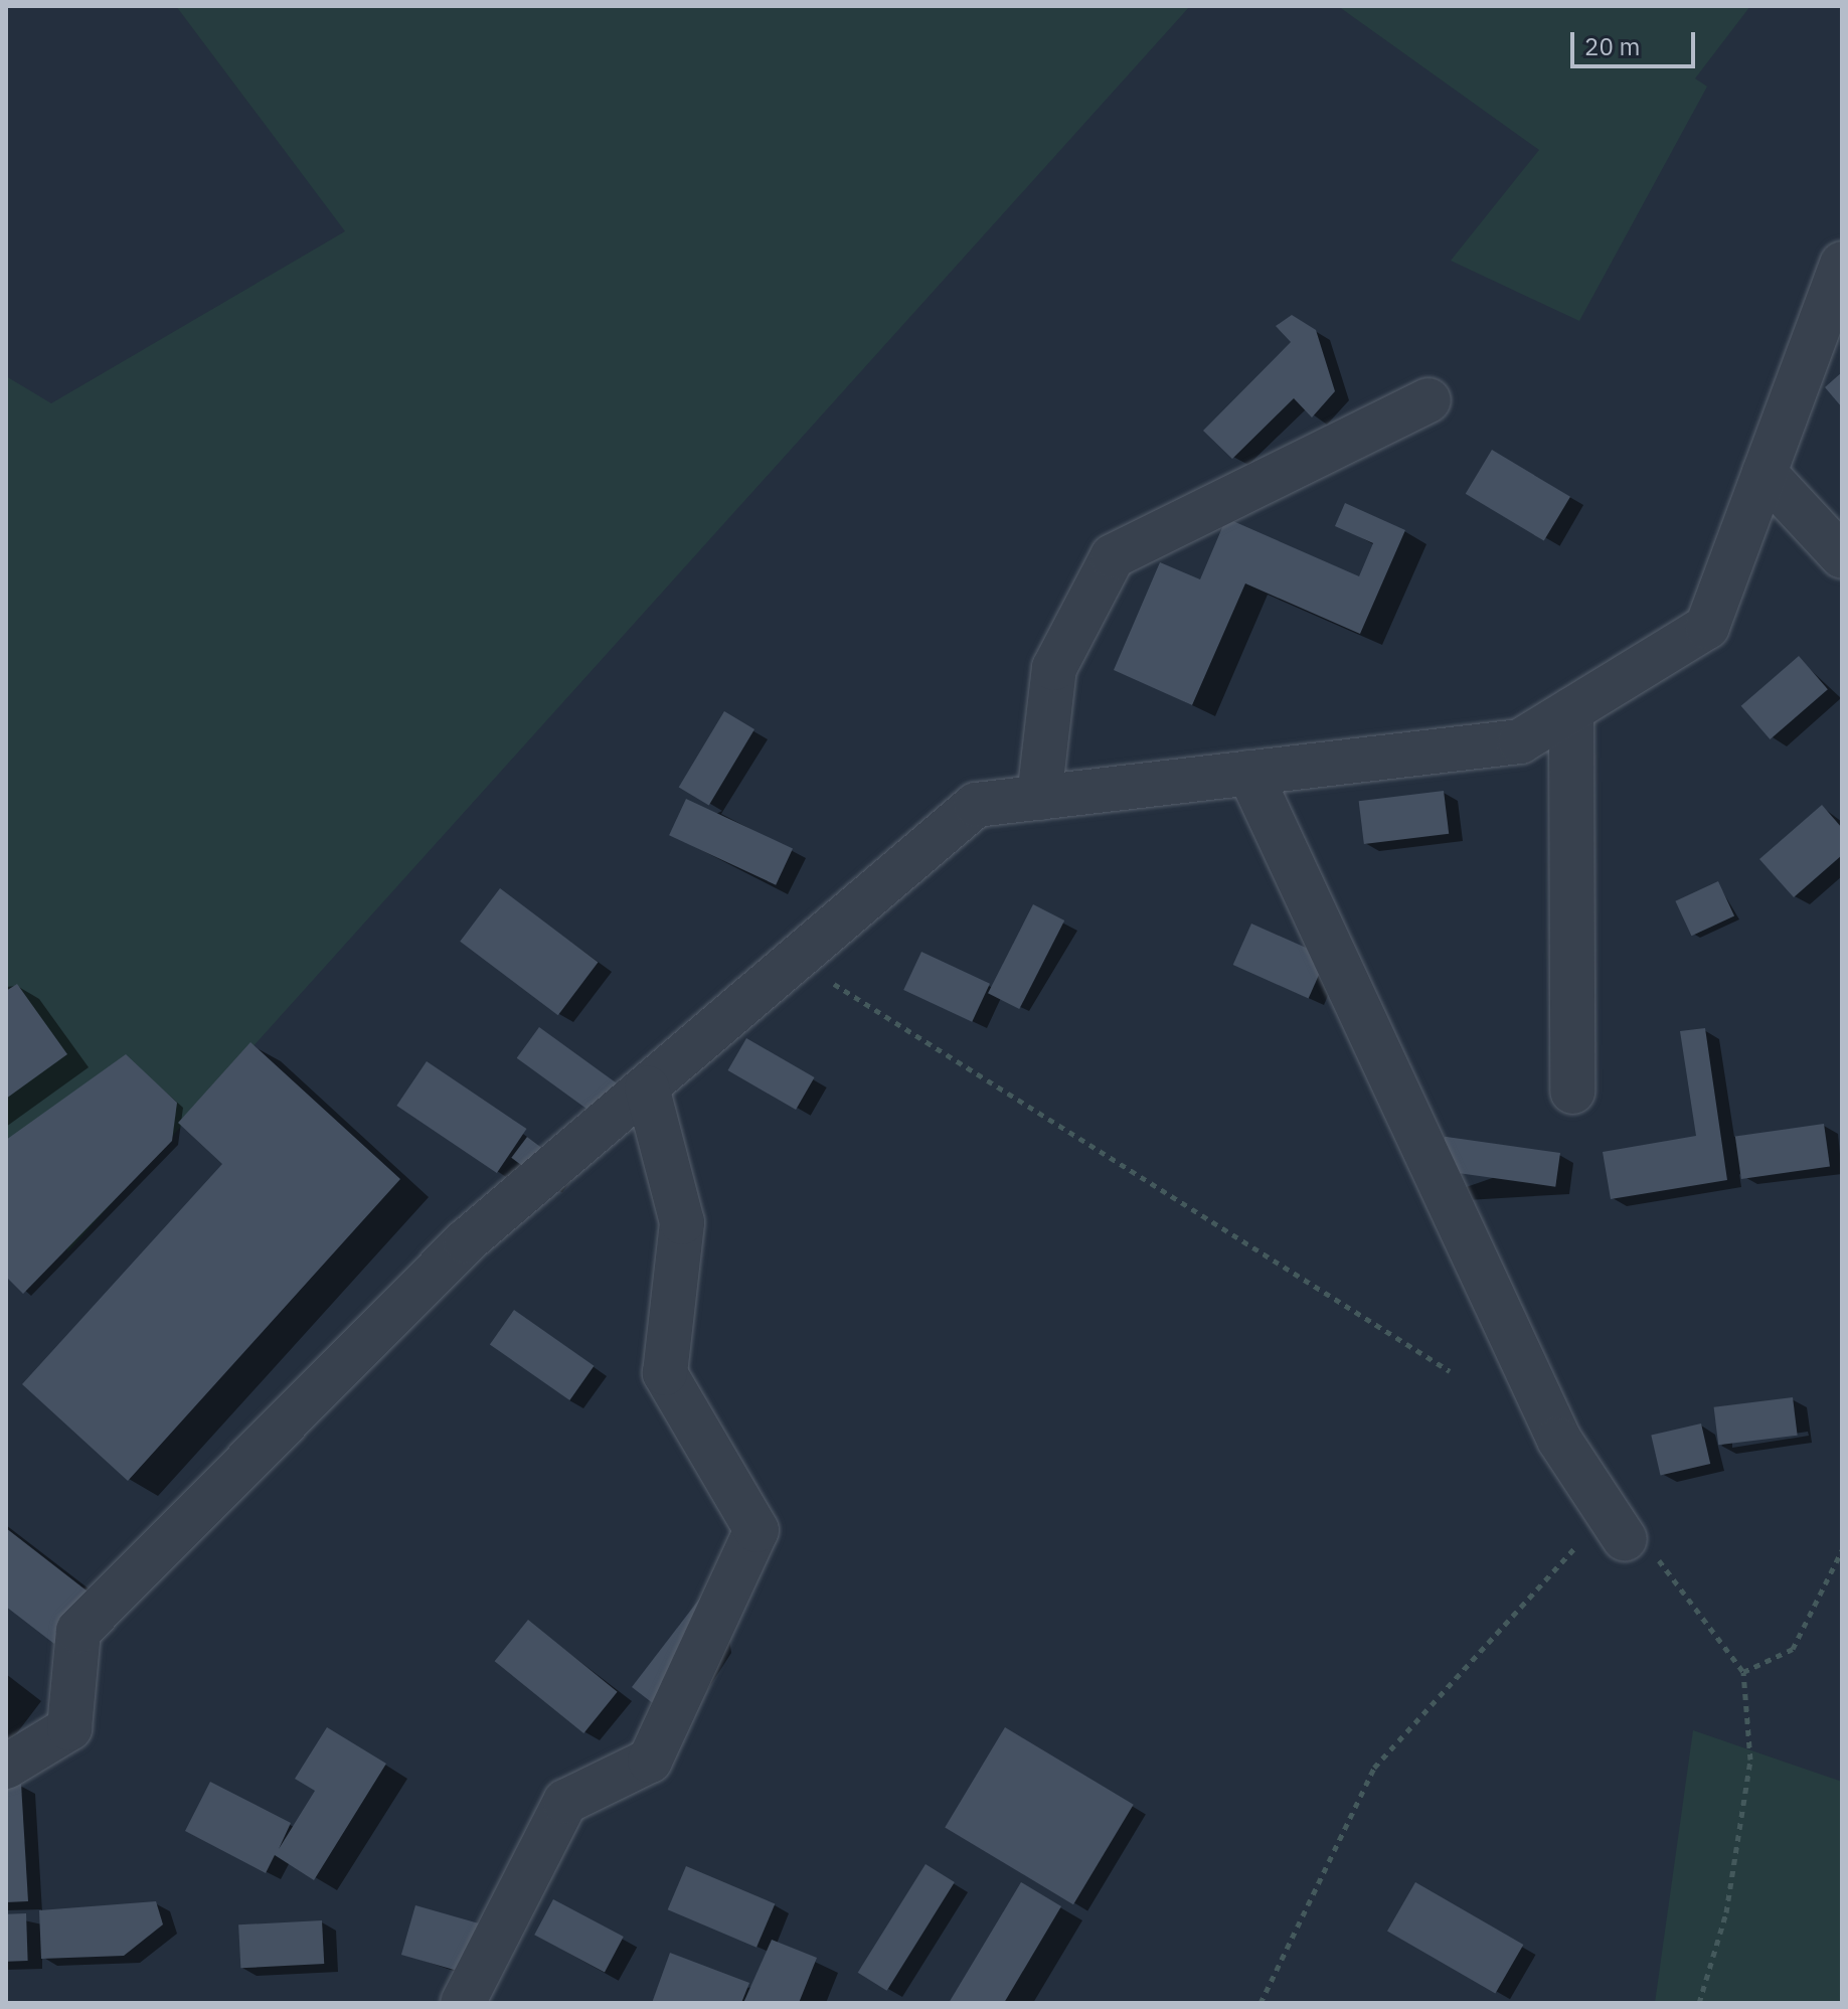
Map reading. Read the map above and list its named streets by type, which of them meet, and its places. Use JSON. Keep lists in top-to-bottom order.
{
  "scale_bar": "20 m"
}
